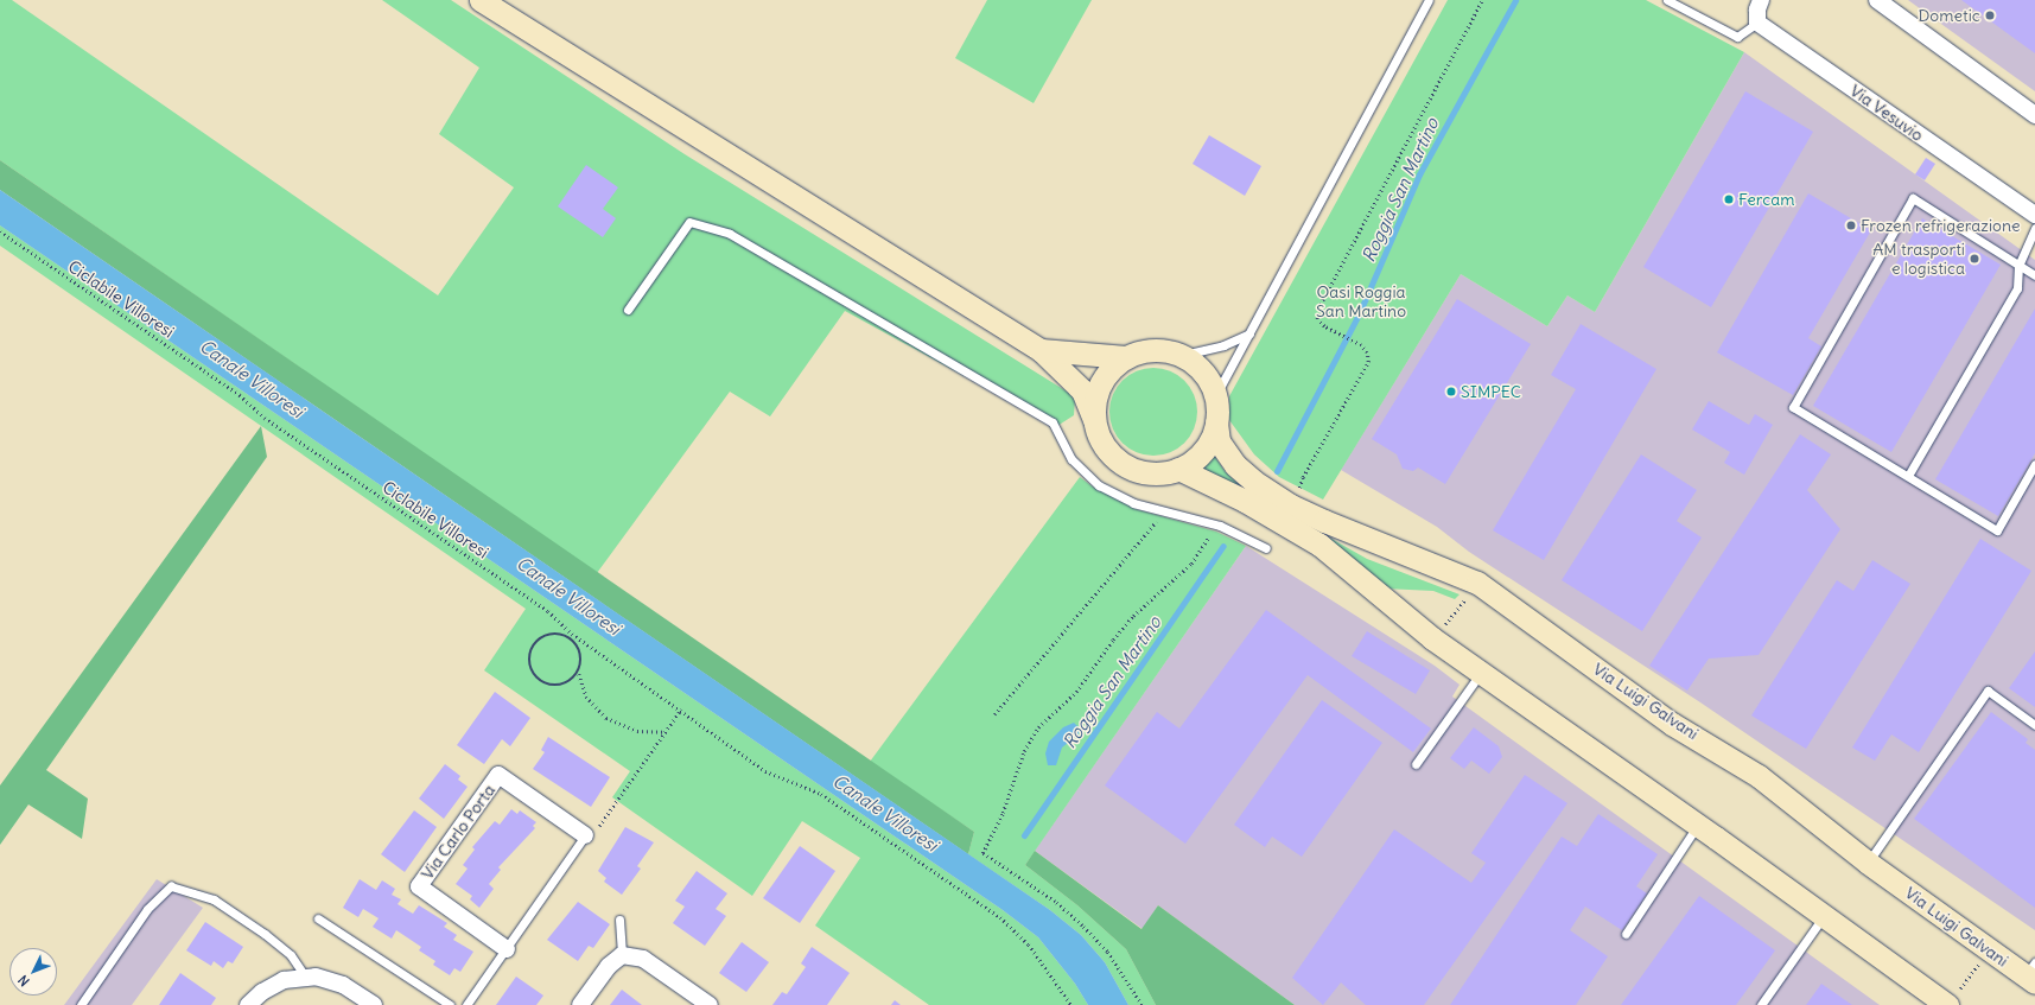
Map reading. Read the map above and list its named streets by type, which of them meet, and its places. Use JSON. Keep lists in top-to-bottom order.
{
  "streets": {
    "main road": ["Via Luigi Galvani"],
    "street": ["Via Vesuvio", "Via Carlo Porta"],
    "path": ["Ciclabile Villoresi"]
  },
  "water": ["Roggia San Martino", "Canale Villoresi"],
  "parks": ["Oasi Roggia San Martino"],
  "places": [
    "Dometic",
    "Fercam",
    "Frozen refrigerazione",
    "AM trasporti e logistica",
    "SIMPEC"
  ],
  "north": "bottom left"
}
